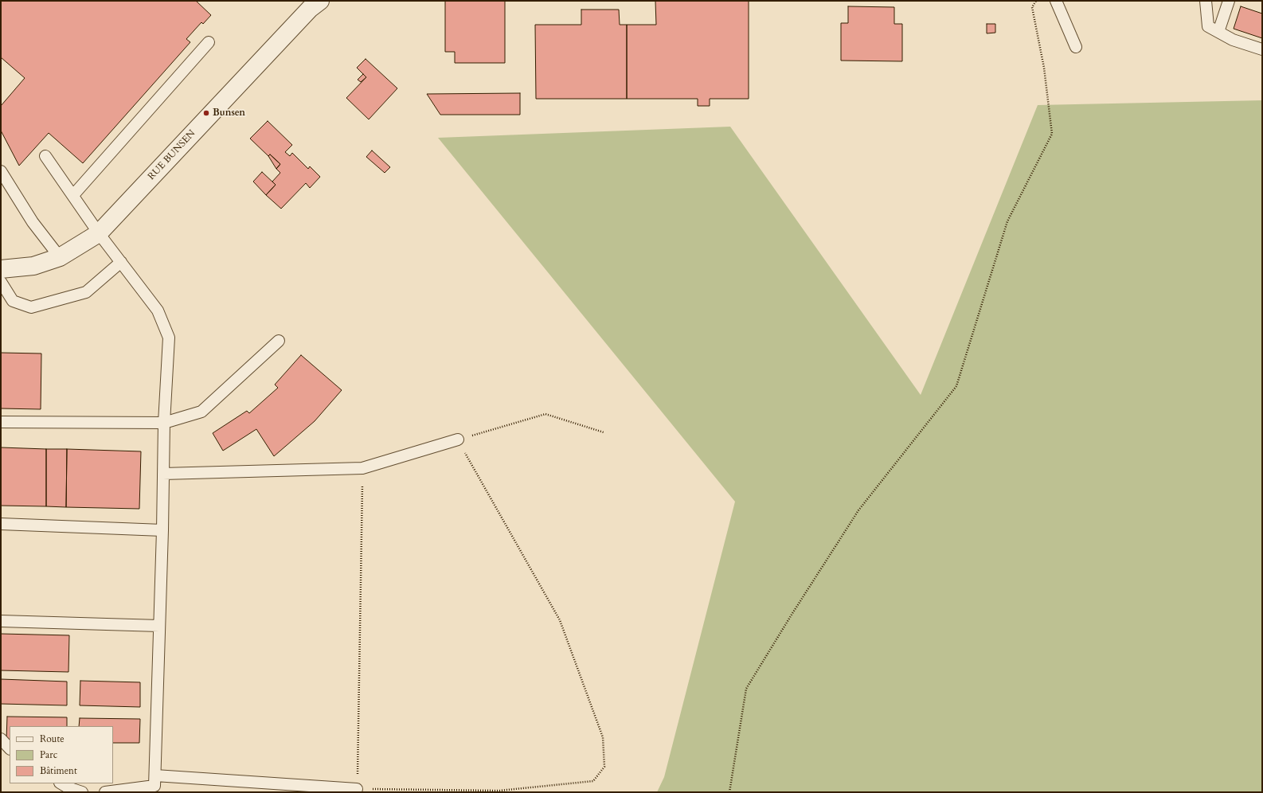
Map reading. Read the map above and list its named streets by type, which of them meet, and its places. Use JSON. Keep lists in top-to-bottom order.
{
  "streets": {
    "street": ["RUE BUNSEN"]
  },
  "places": ["Bunsen"],
  "legend": ["Route", "Parc", "Bâtiment"]
}
